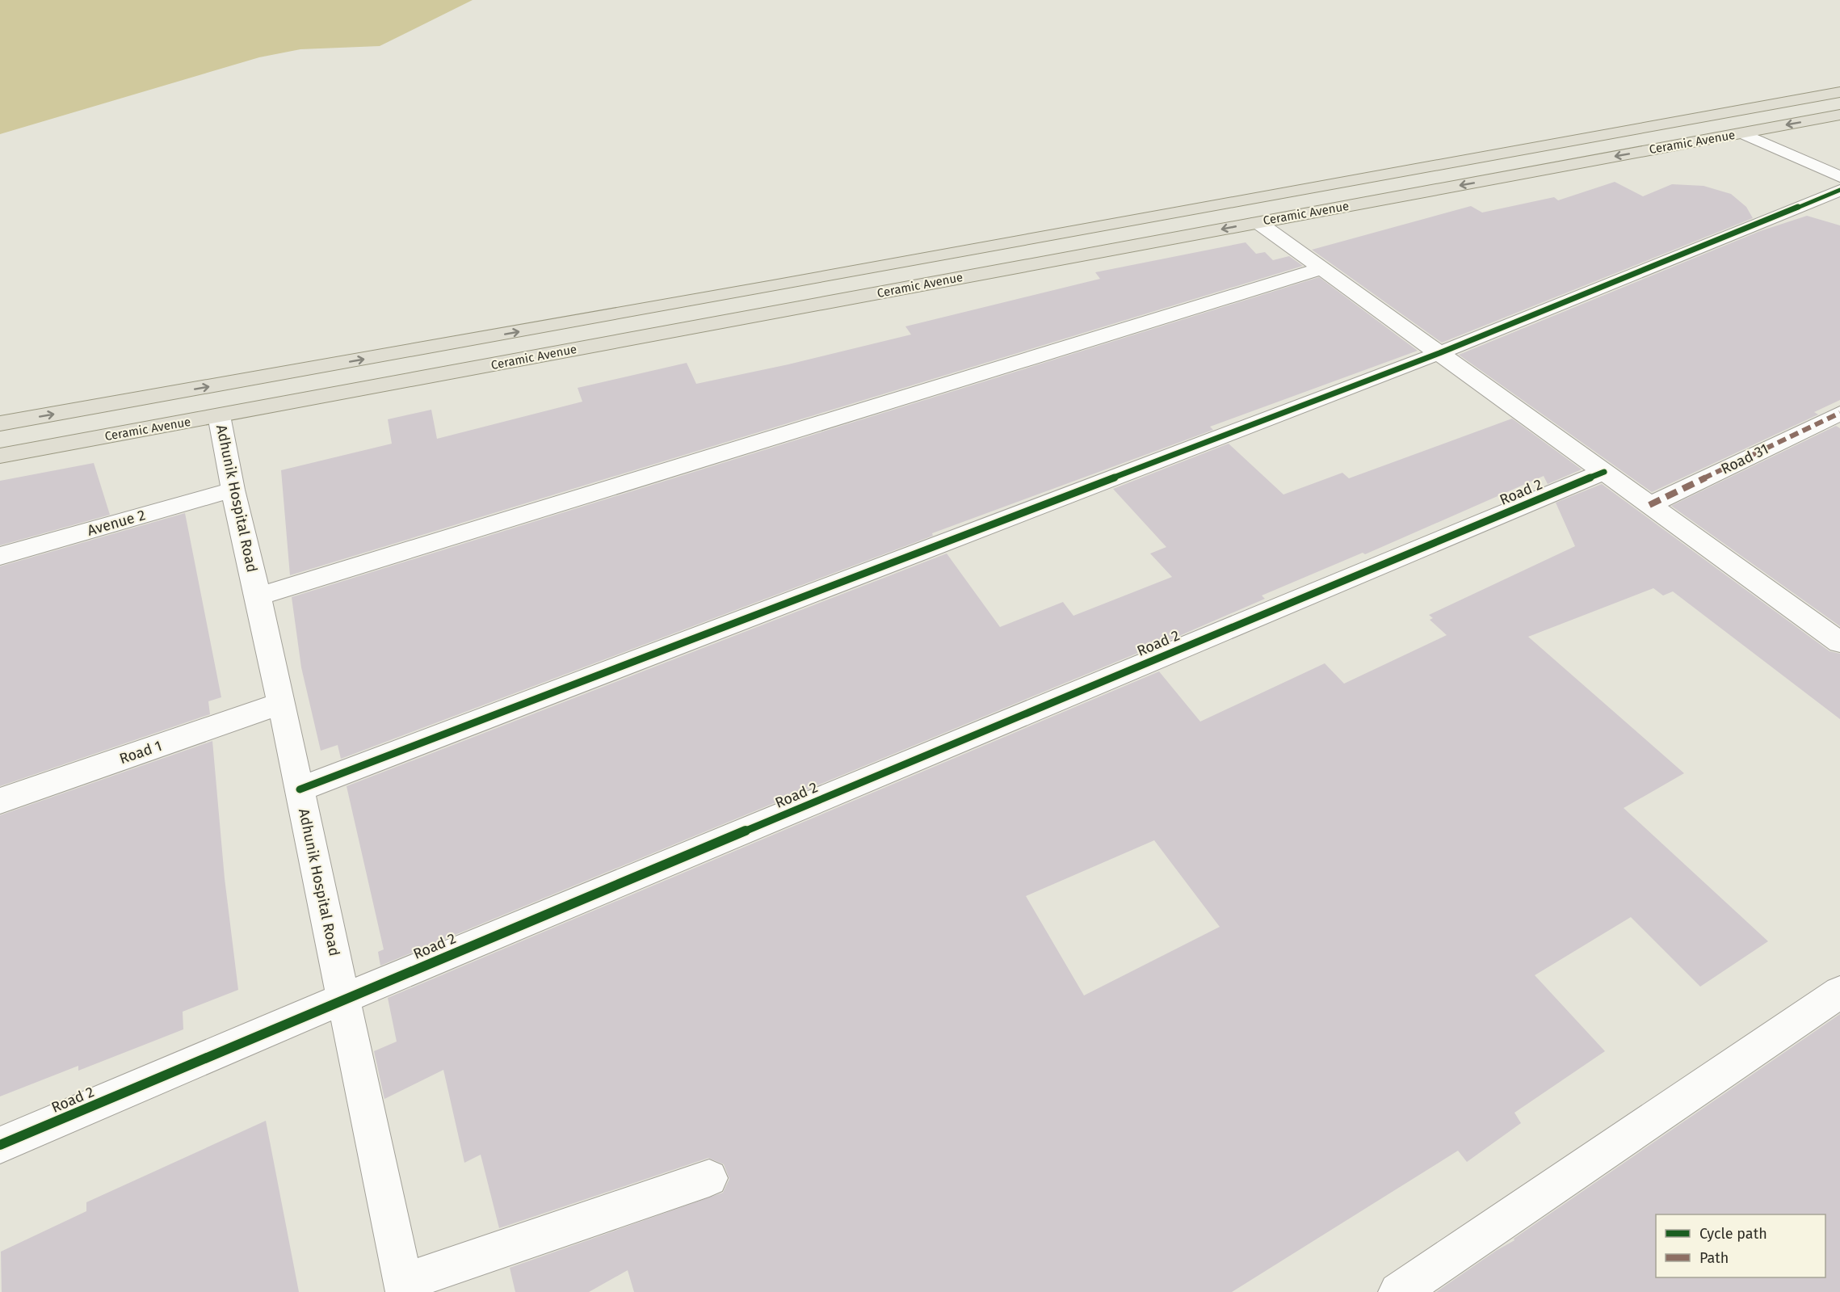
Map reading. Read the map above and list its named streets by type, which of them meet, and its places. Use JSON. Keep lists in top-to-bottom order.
{
  "streets": {
    "main road": ["Ceramic Avenue"],
    "street": [
      "Road 31",
      "Road 2",
      "Adhunik Hospital Road",
      "Avenue 2",
      "Road 1"
    ]
  },
  "crossings": [
    ["Ceramic Avenue", "Adhunik Hospital Road"],
    ["Road 2", "Adhunik Hospital Road"],
    ["Adhunik Hospital Road", "Avenue 2"],
    ["Adhunik Hospital Road", "Road 1"]
  ],
  "legend": ["Cycle path", "Path"]
}
